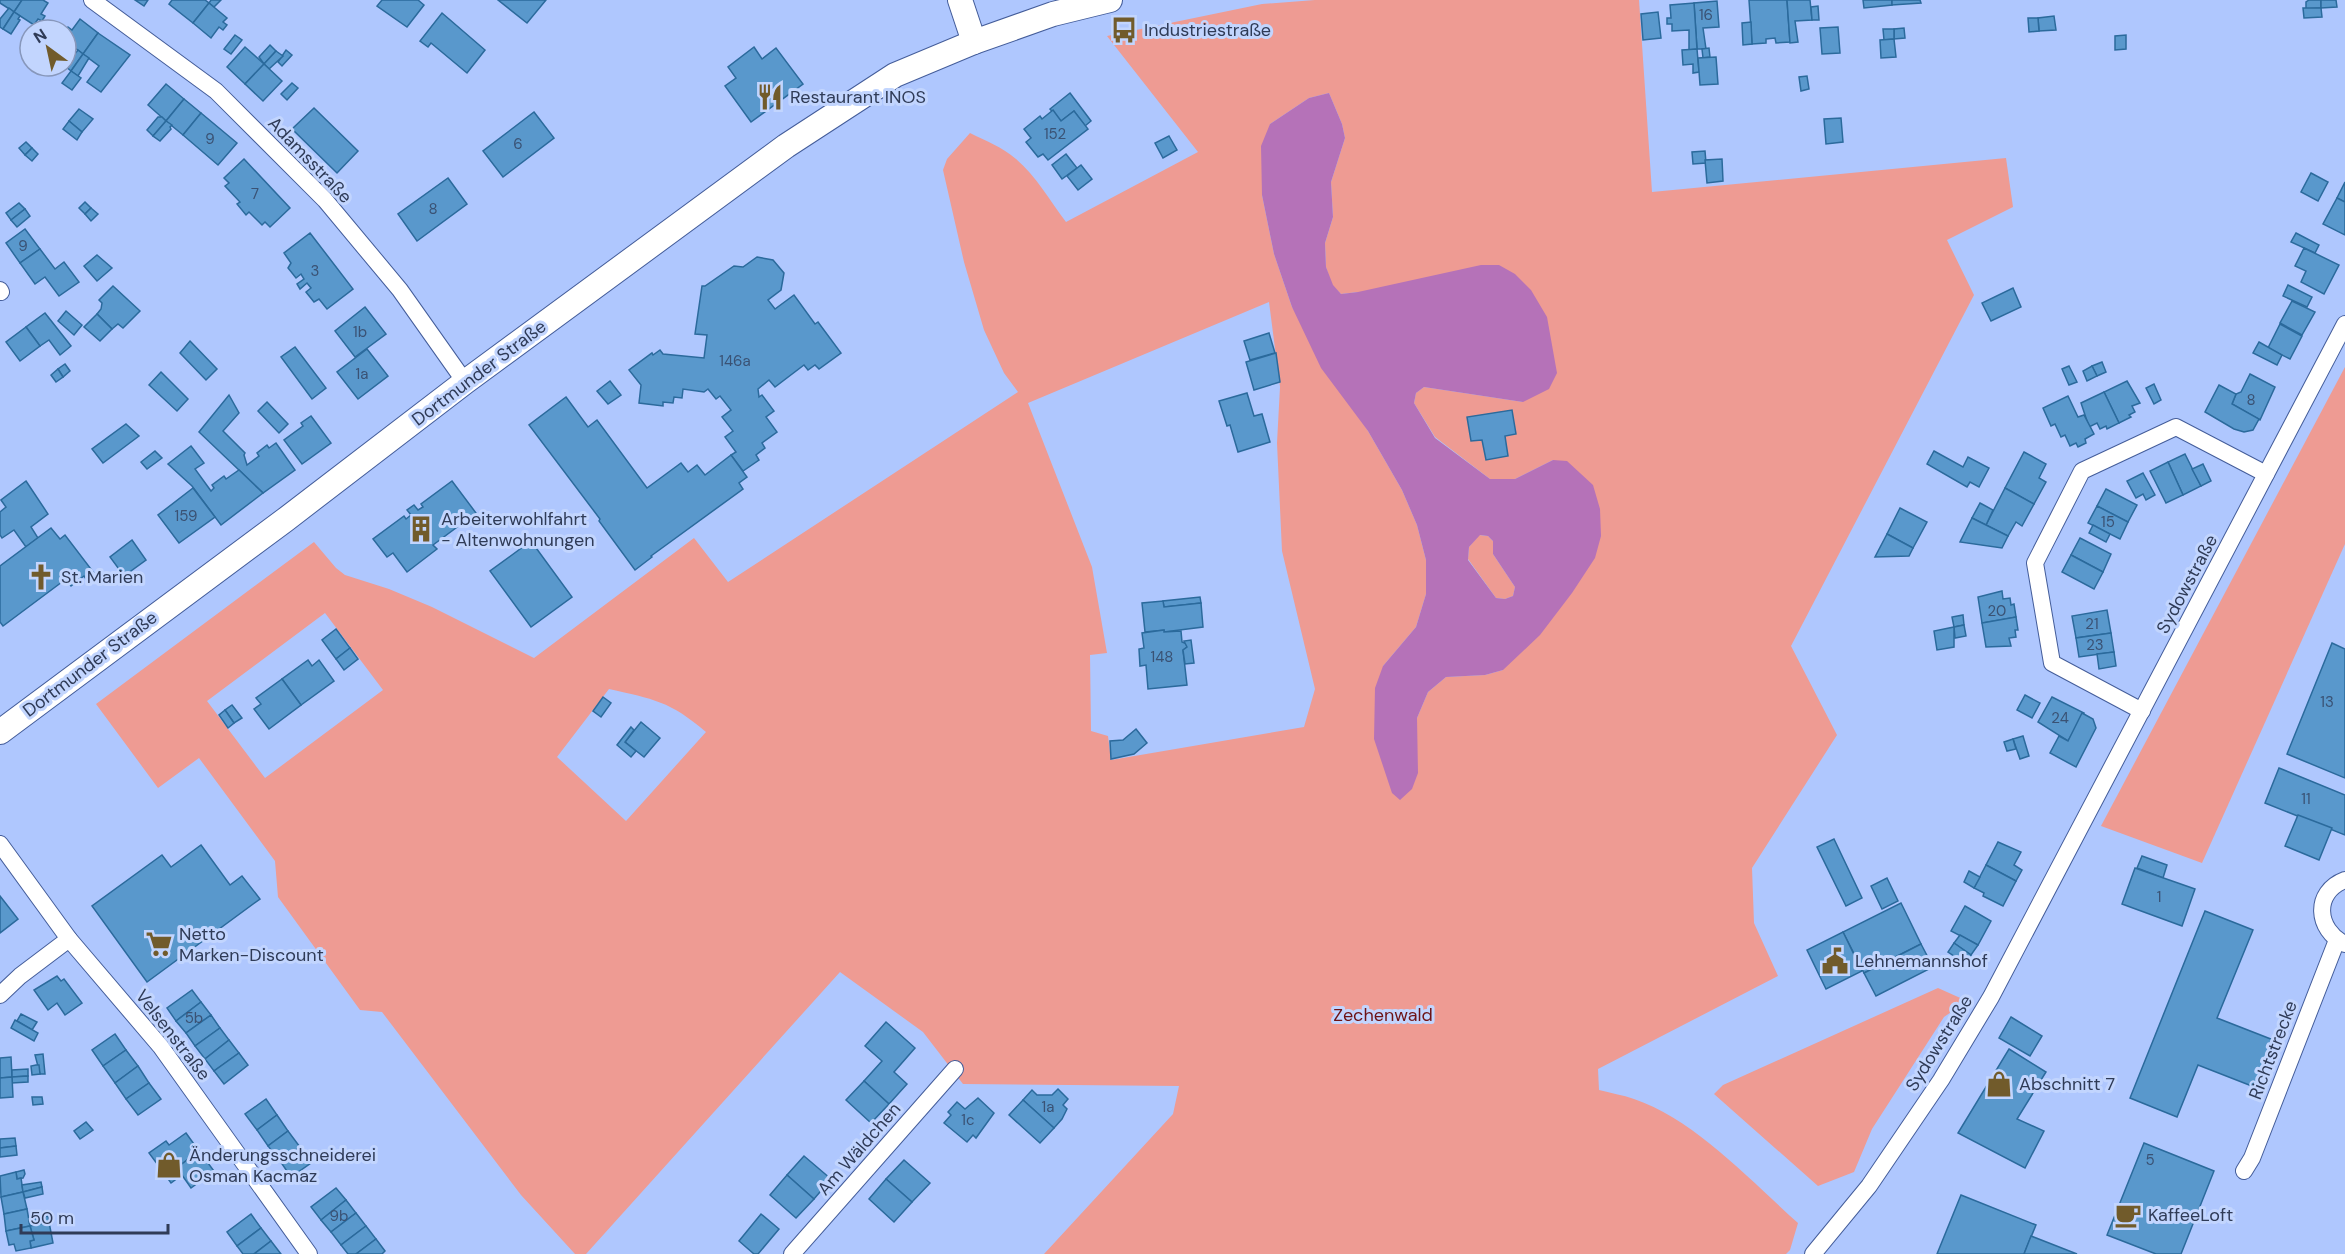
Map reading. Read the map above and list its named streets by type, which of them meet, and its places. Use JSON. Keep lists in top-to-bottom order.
{
  "streets": {
    "main road": ["Dortmunder Straße"],
    "street": [
      "Adamsstraße",
      "Sydowstraße",
      "Velsenstraße",
      "Richtstrecke",
      "Am Wäldchen"
    ]
  },
  "crossings": [
    ["Adamsstraße", "Dortmunder Straße"]
  ],
  "parks": ["Zechenwald"],
  "places": {
    "bus stop": ["Industriestraße"],
    "restaurant": ["Restaurant INOS"],
    "building": ["Arbeiterwohlfahrt - Altenwohnungen"],
    "church": ["St. Marien"],
    "supermarket": ["Netto Marken-Discount"],
    "public building": ["Lehnemannshof"],
    "shop": ["Abschnitt 7", "Änderungsschneiderei Osman Kacmaz"],
    "cafe": ["KaffeeLoft"]
  },
  "house_numbers": [
    "16",
    "152",
    "9",
    "6",
    "7",
    "8",
    "9",
    "3",
    "1b",
    "146a",
    "1a",
    "8",
    "159",
    "15",
    "20",
    "21",
    "23",
    "148",
    "13",
    "24",
    "11",
    "1",
    "5b",
    "1a",
    "1c",
    "5",
    "9b"
  ],
  "scale_bar": "50 m",
  "north": "top left"
}
